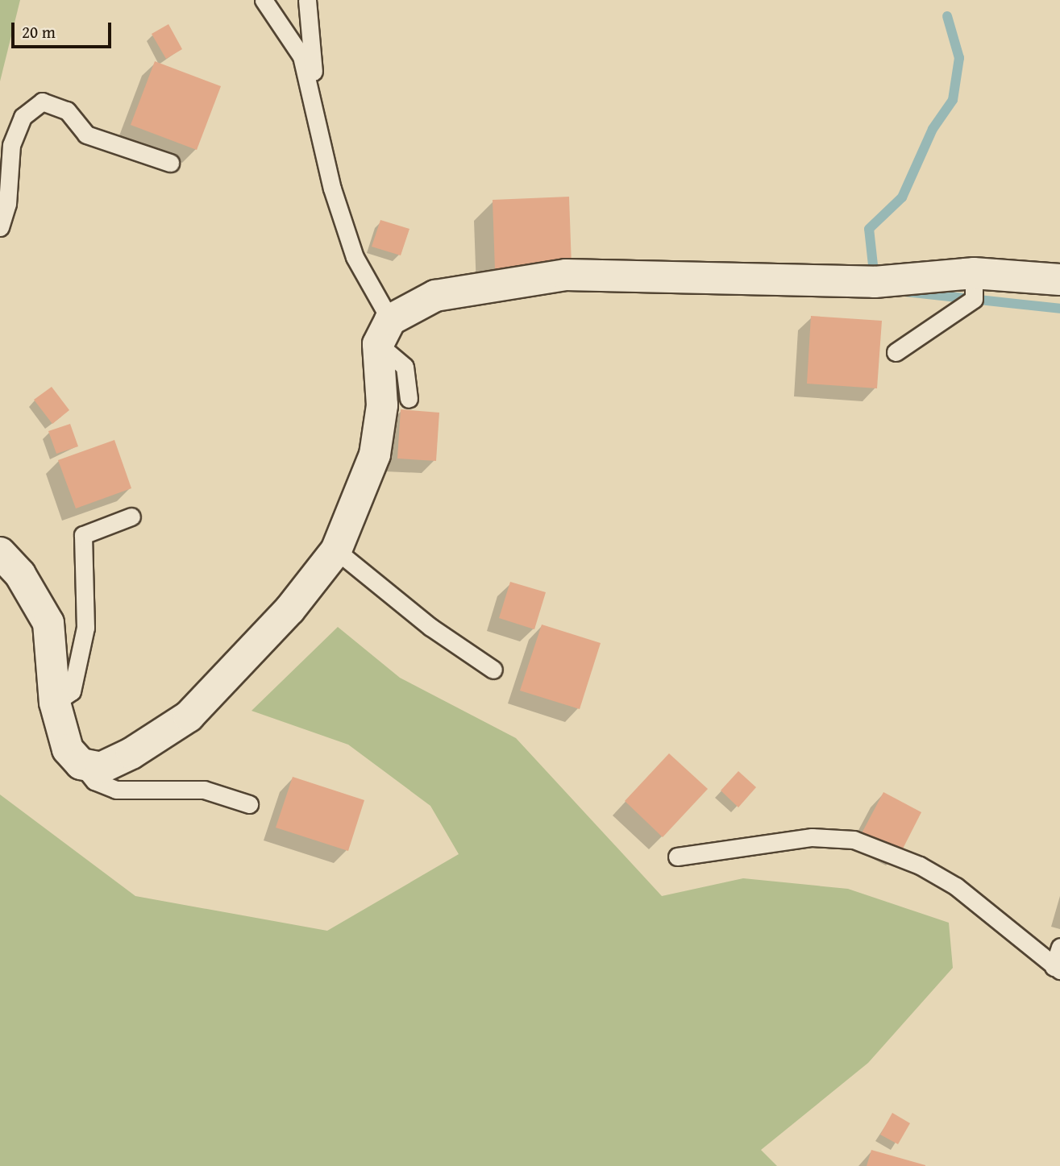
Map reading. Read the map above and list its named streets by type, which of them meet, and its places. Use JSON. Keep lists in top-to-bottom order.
{
  "scale_bar": "20 m"
}
